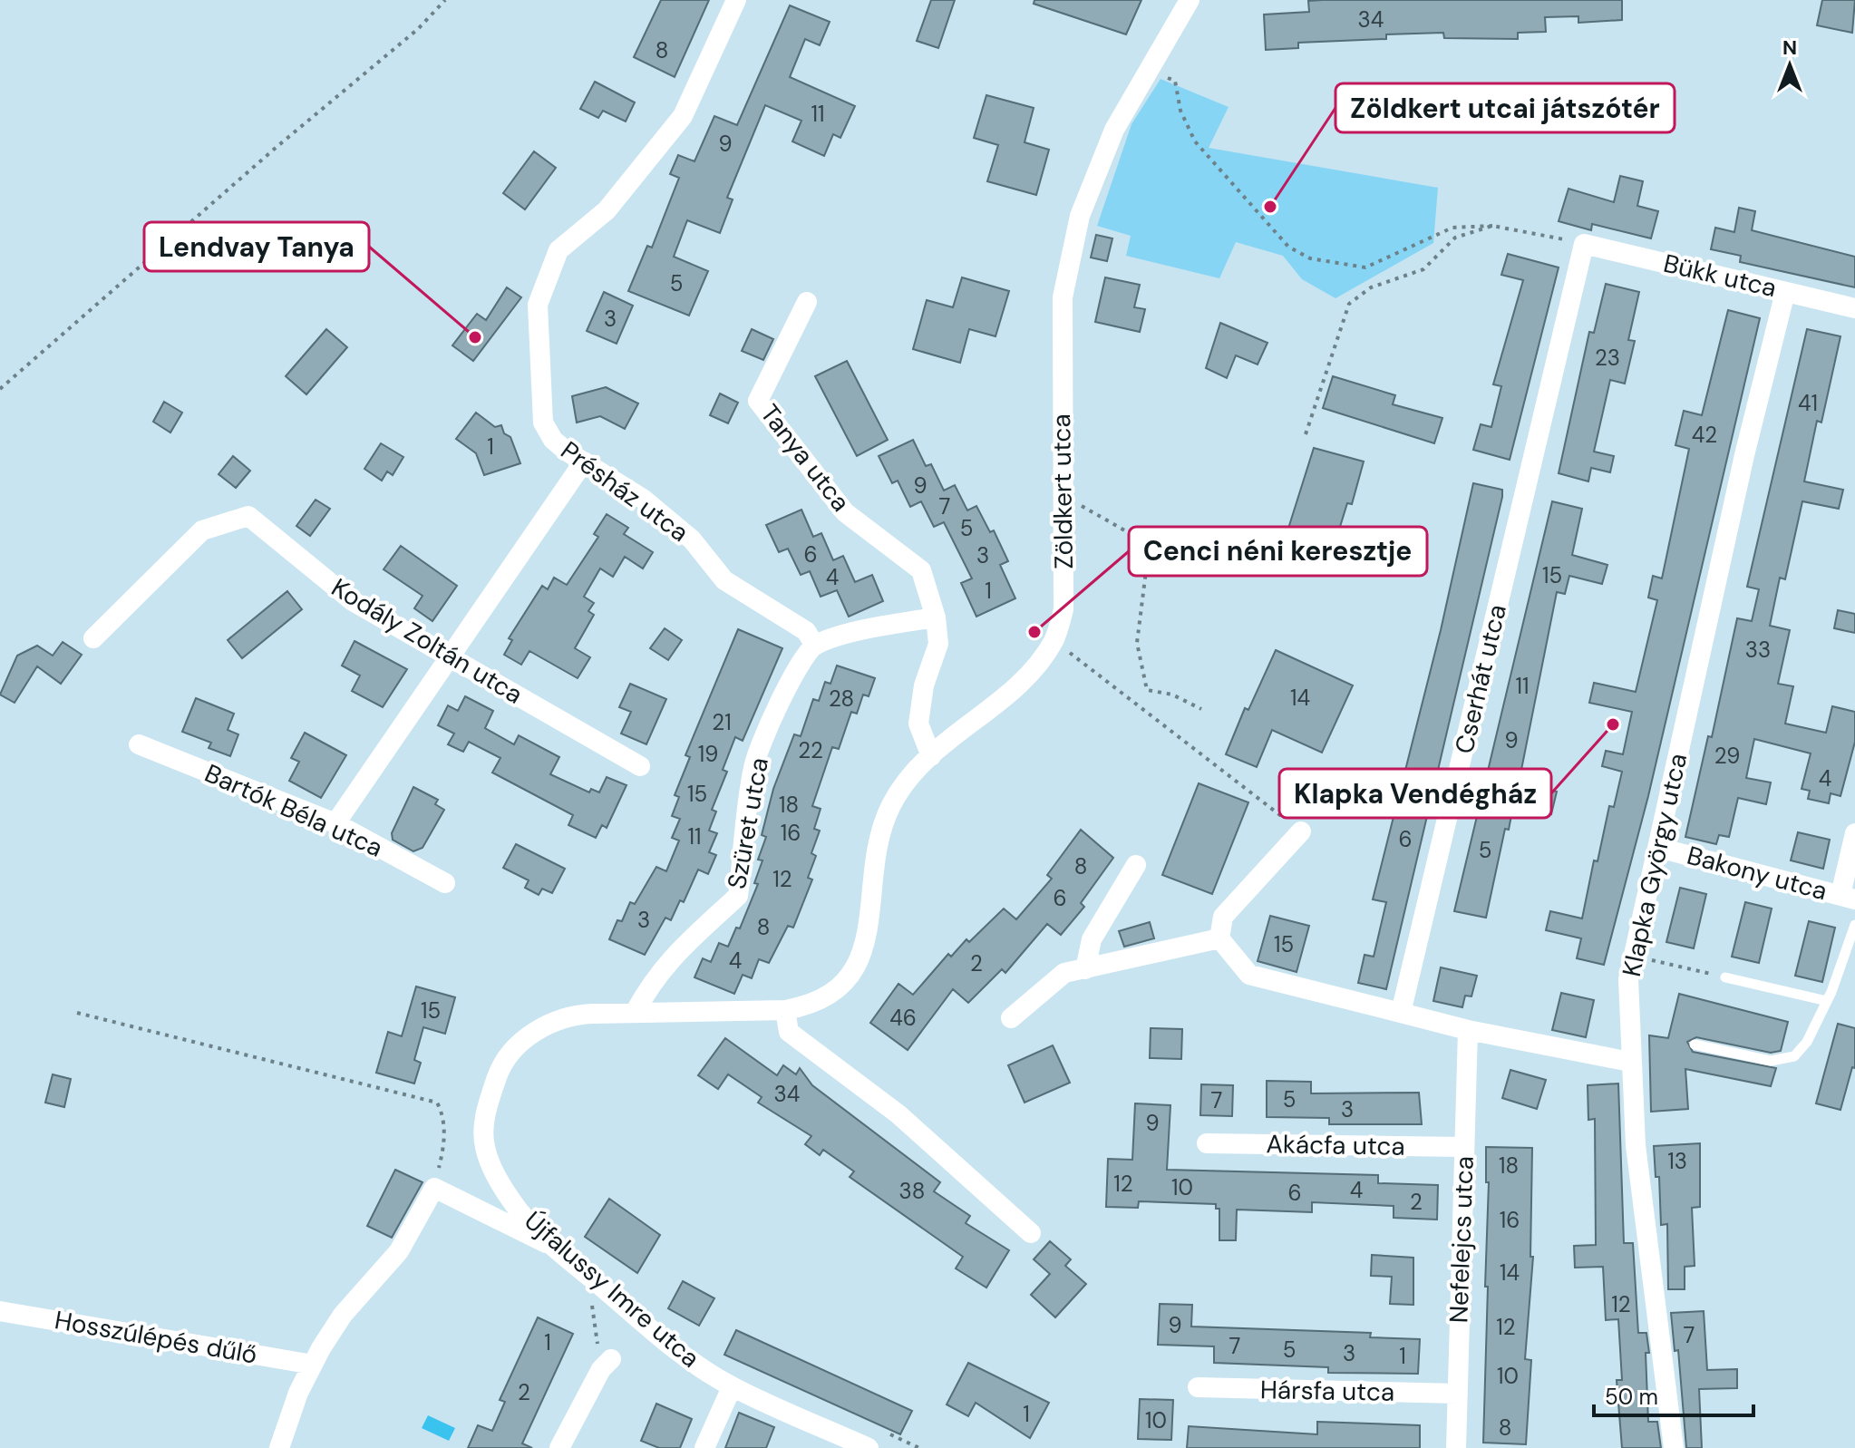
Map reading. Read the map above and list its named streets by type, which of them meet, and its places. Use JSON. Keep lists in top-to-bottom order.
{
  "streets": {
    "street": [
      "Bükk utca",
      "Tanya utca",
      "Présház utca",
      "Zöldkert utca",
      "Kodály Zoltán utca",
      "Cserhát utca",
      "Bartók Béla utca",
      "Szüret utca",
      "Klapka György utca",
      "Bakony utca",
      "Akácfa utca",
      "Nefelejcs utca",
      "Újfalussy Imre utca",
      "Hosszúlépés dűlő",
      "Hársfa utca"
    ]
  },
  "crossings": [
    ["Bükk utca", "Cserhát utca"],
    ["Bükk utca", "Klapka György utca"],
    ["Tanya utca", "Zöldkert utca"],
    ["Présház utca", "Szüret utca"],
    ["Zöldkert utca", "Újfalussy Imre utca"],
    ["Szüret utca", "Újfalussy Imre utca"],
    ["Klapka György utca", "Bakony utca"],
    ["Akácfa utca", "Nefelejcs utca"],
    ["Nefelejcs utca", "Hársfa utca"]
  ],
  "places": [
    "Zöldkert utcai játszótér",
    "Lendvay Tanya",
    "Cenci néni keresztje",
    "Klapka Vendégház"
  ],
  "house_numbers": [
    "34",
    "8",
    "11",
    "9",
    "5",
    "3",
    "23",
    "41",
    "42",
    "1",
    "9",
    "7",
    "5",
    "6",
    "3",
    "15",
    "4",
    "1",
    "33",
    "11",
    "14",
    "28",
    "21",
    "9",
    "22",
    "19",
    "29",
    "4",
    "15",
    "18",
    "16",
    "11",
    "6",
    "5",
    "8",
    "12",
    "6",
    "3",
    "8",
    "15",
    "4",
    "2",
    "15",
    "46",
    "34",
    "5",
    "7",
    "3",
    "9",
    "13",
    "18",
    "12",
    "10",
    "4",
    "38",
    "6",
    "2",
    "16",
    "14",
    "12",
    "9",
    "12",
    "7",
    "1",
    "7",
    "5",
    "3",
    "1",
    "10",
    "2",
    "1",
    "10",
    "8"
  ],
  "scale_bar": "50 m",
  "north": "top"
}
